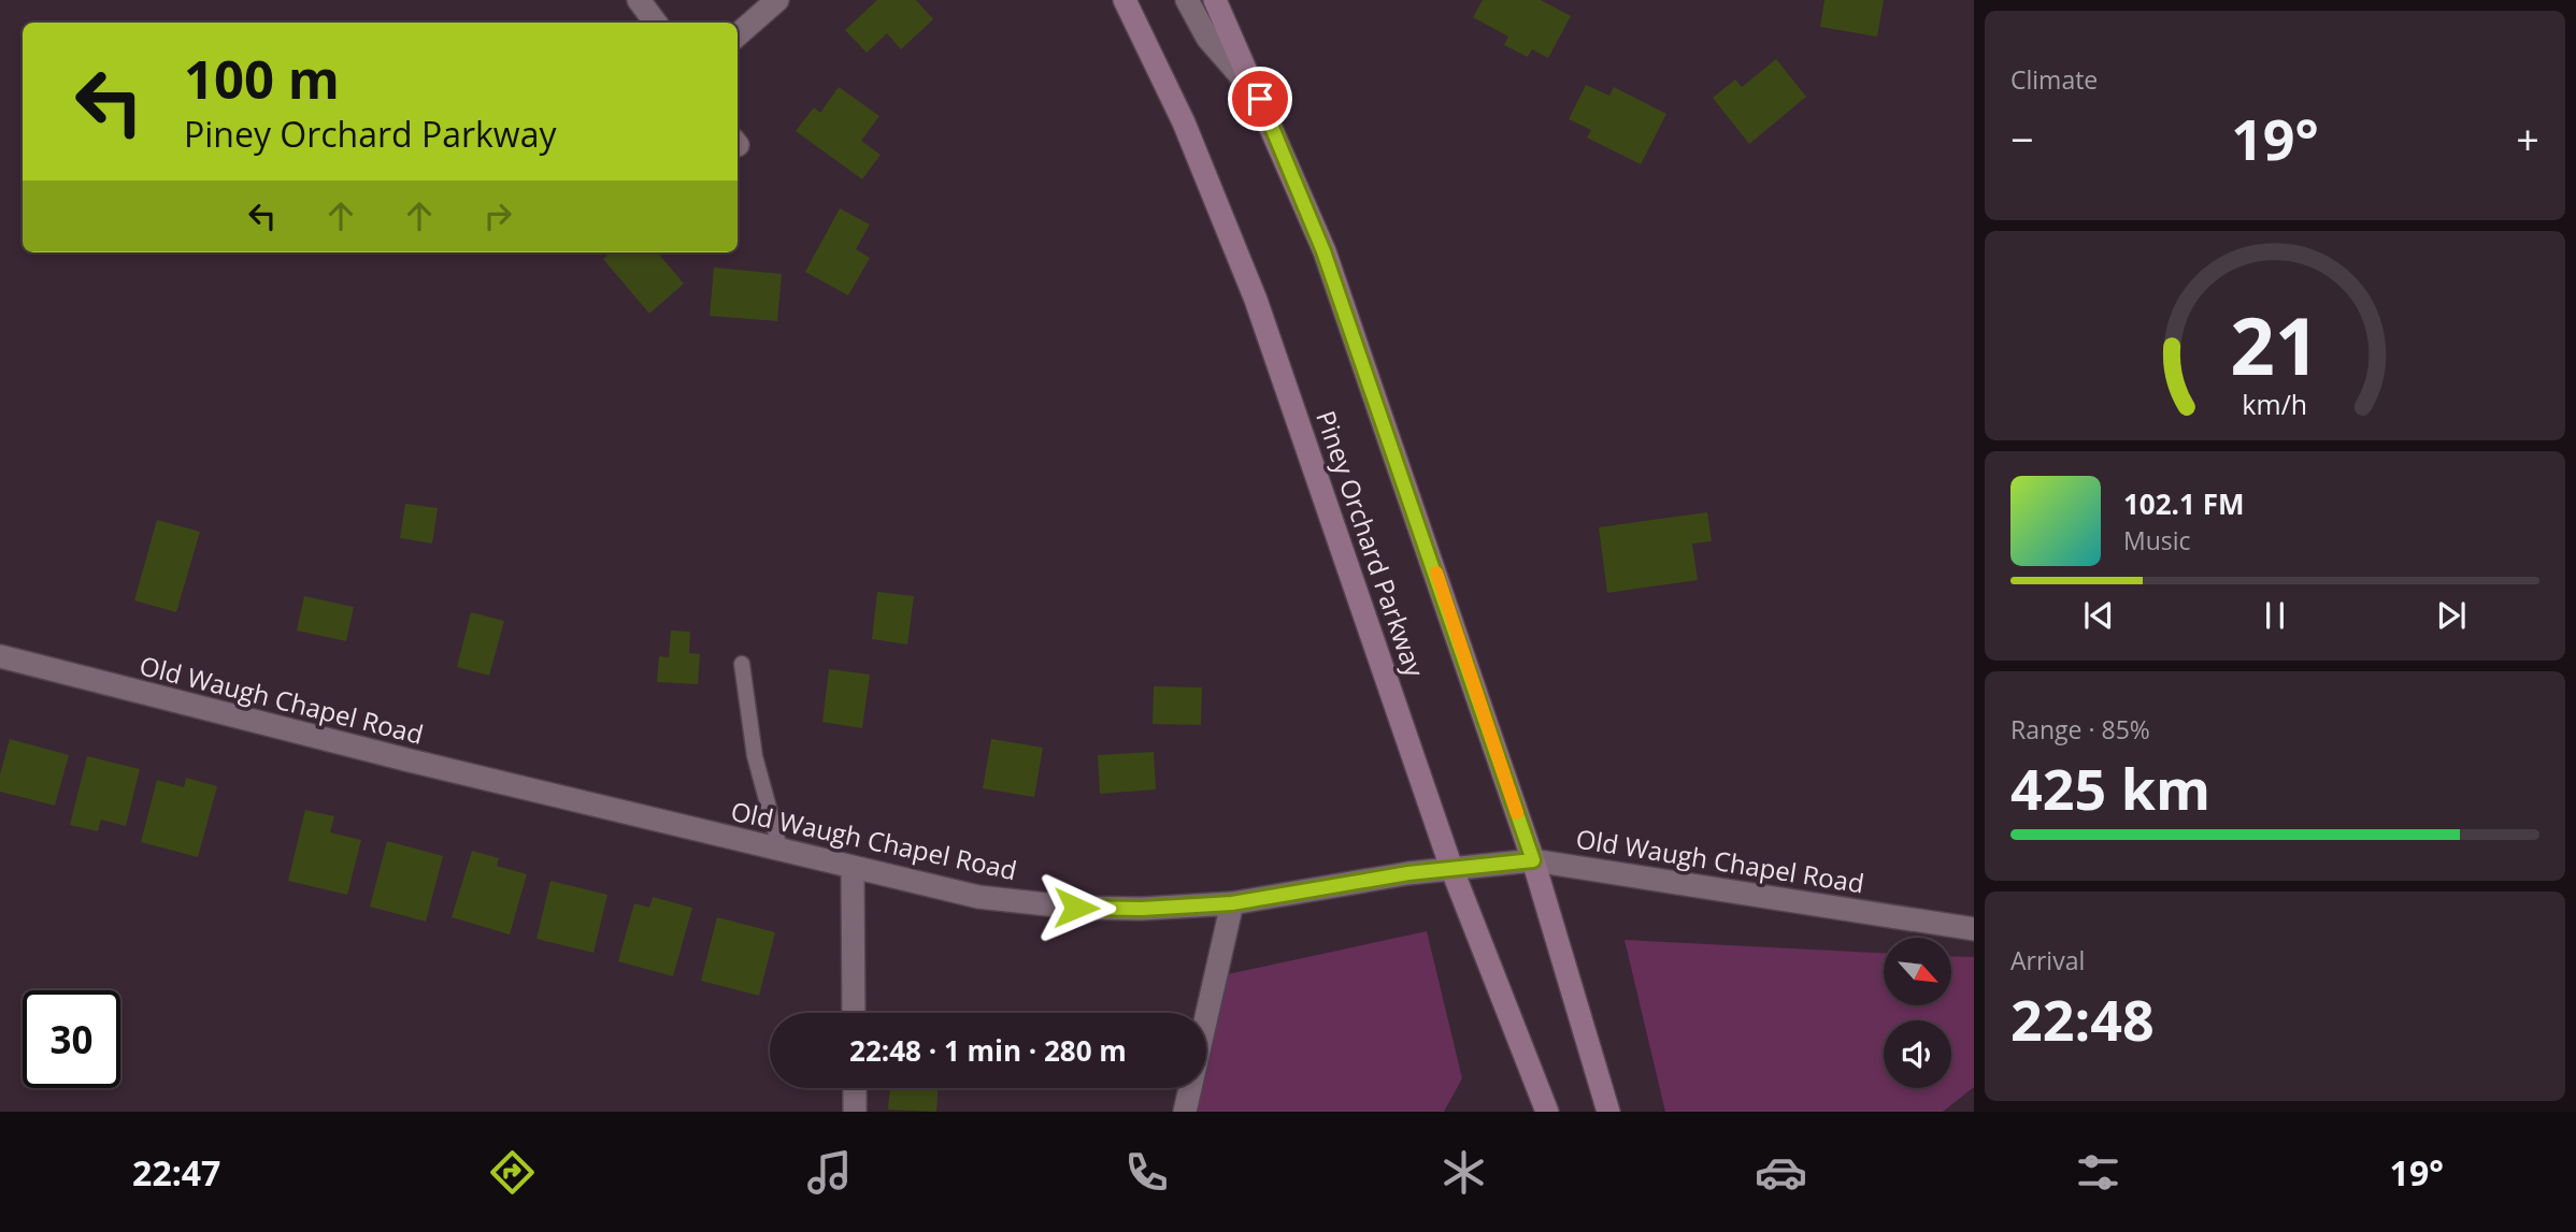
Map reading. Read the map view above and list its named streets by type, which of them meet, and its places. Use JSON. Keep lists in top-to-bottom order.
{
  "streets": {
    "main road": ["Piney Orchard Parkway"],
    "street": ["Old Waugh Chapel Road"]
  },
  "crossings": [
    ["Piney Orchard Parkway", "Old Waugh Chapel Road"]
  ],
  "north": "bottom right",
  "page": {
    "tile": [
      "Climate",
      ["Range · 85%", "425 km"],
      ["Arrival", "22:48"]
    ],
    "turn": ["100 m", "Piney Orchard Parkway"],
    "heat": ["−", "19°", "+"],
    "song": ["102.1 FM", "Music"],
    "limit": "30",
    "trip": "22:48 · 1 min · 280 m",
    "tabs": ["22:47", "19°"],
    "gauge": ["21", "km/h"]
  }
}
